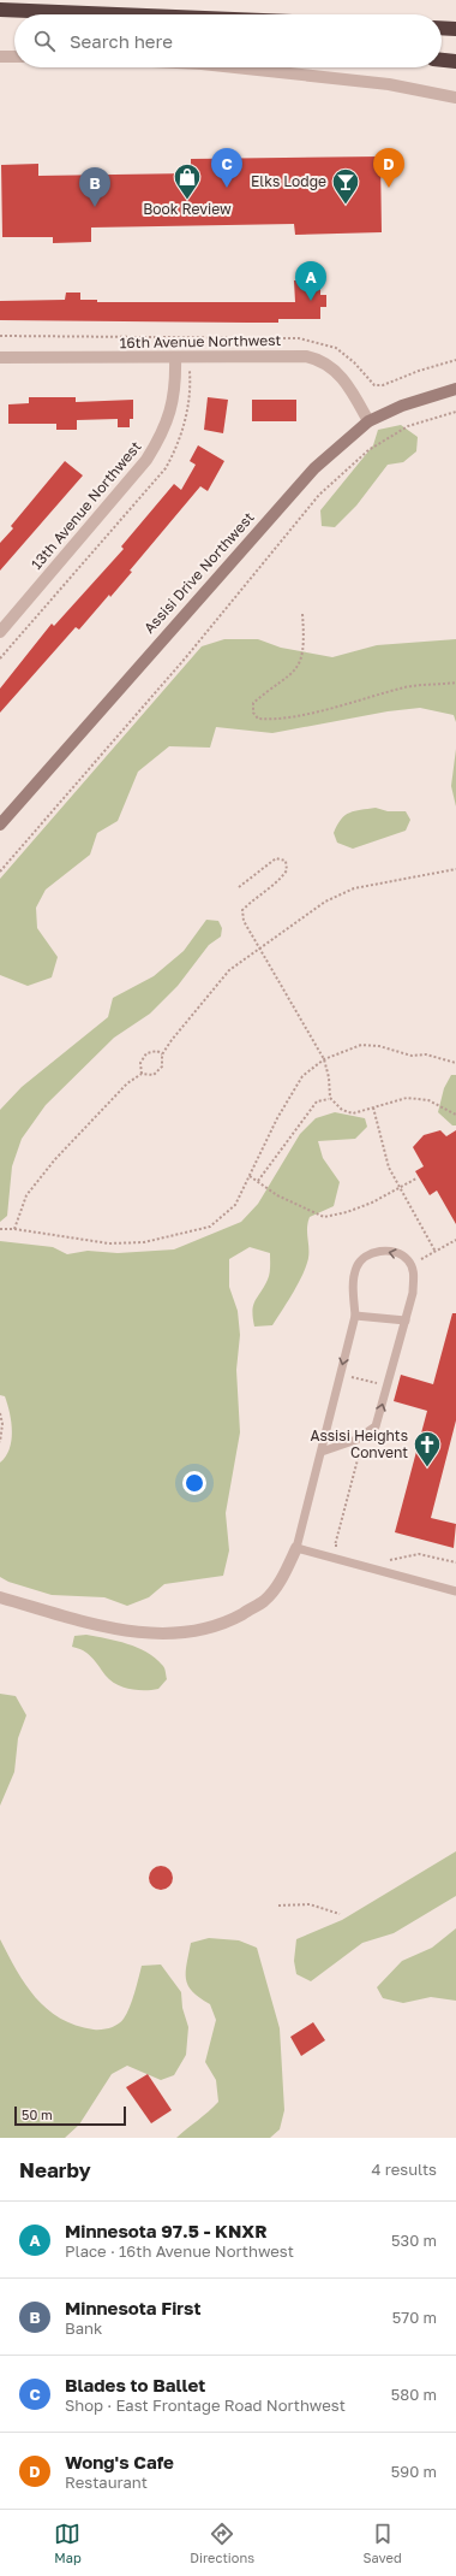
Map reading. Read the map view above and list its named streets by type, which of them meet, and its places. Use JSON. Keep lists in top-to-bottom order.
{
  "streets": {
    "main road": ["Assisi Drive Northwest"],
    "street": ["16th Avenue Northwest", "13th Avenue Northwest"]
  },
  "crossings": [
    ["16th Avenue Northwest", "13th Avenue Northwest"],
    ["16th Avenue Northwest", "Assisi Drive Northwest"]
  ],
  "places": {
    "shop": ["Book Review"],
    "bar": ["Elks Lodge"],
    "church": ["Assisi Heights Convent"]
  },
  "scale_bar": "50 m",
  "page": {
    "search": "Search here",
    "pins": [
      "C",
      "D",
      "B",
      "A"
    ],
    "scale": "50 m",
    "heading": ["Nearby", "4 results"],
    "list": [
      {
        "mark": "A",
        "name": "Minnesota 97.5 - KNXR",
        "note": "Place · 16th Avenue Northwest",
        "value": "530 m"
      },
      {
        "mark": "B",
        "name": "Minnesota First",
        "note": "Bank",
        "value": "570 m"
      },
      {
        "mark": "C",
        "name": "Blades to Ballet",
        "note": "Shop · East Frontage Road Northwest",
        "value": "580 m"
      },
      {
        "mark": "D",
        "name": "Wong's Cafe",
        "note": "Restaurant",
        "value": "590 m"
      }
    ],
    "nav": ["Map", "Directions", "Saved"]
  }
}
